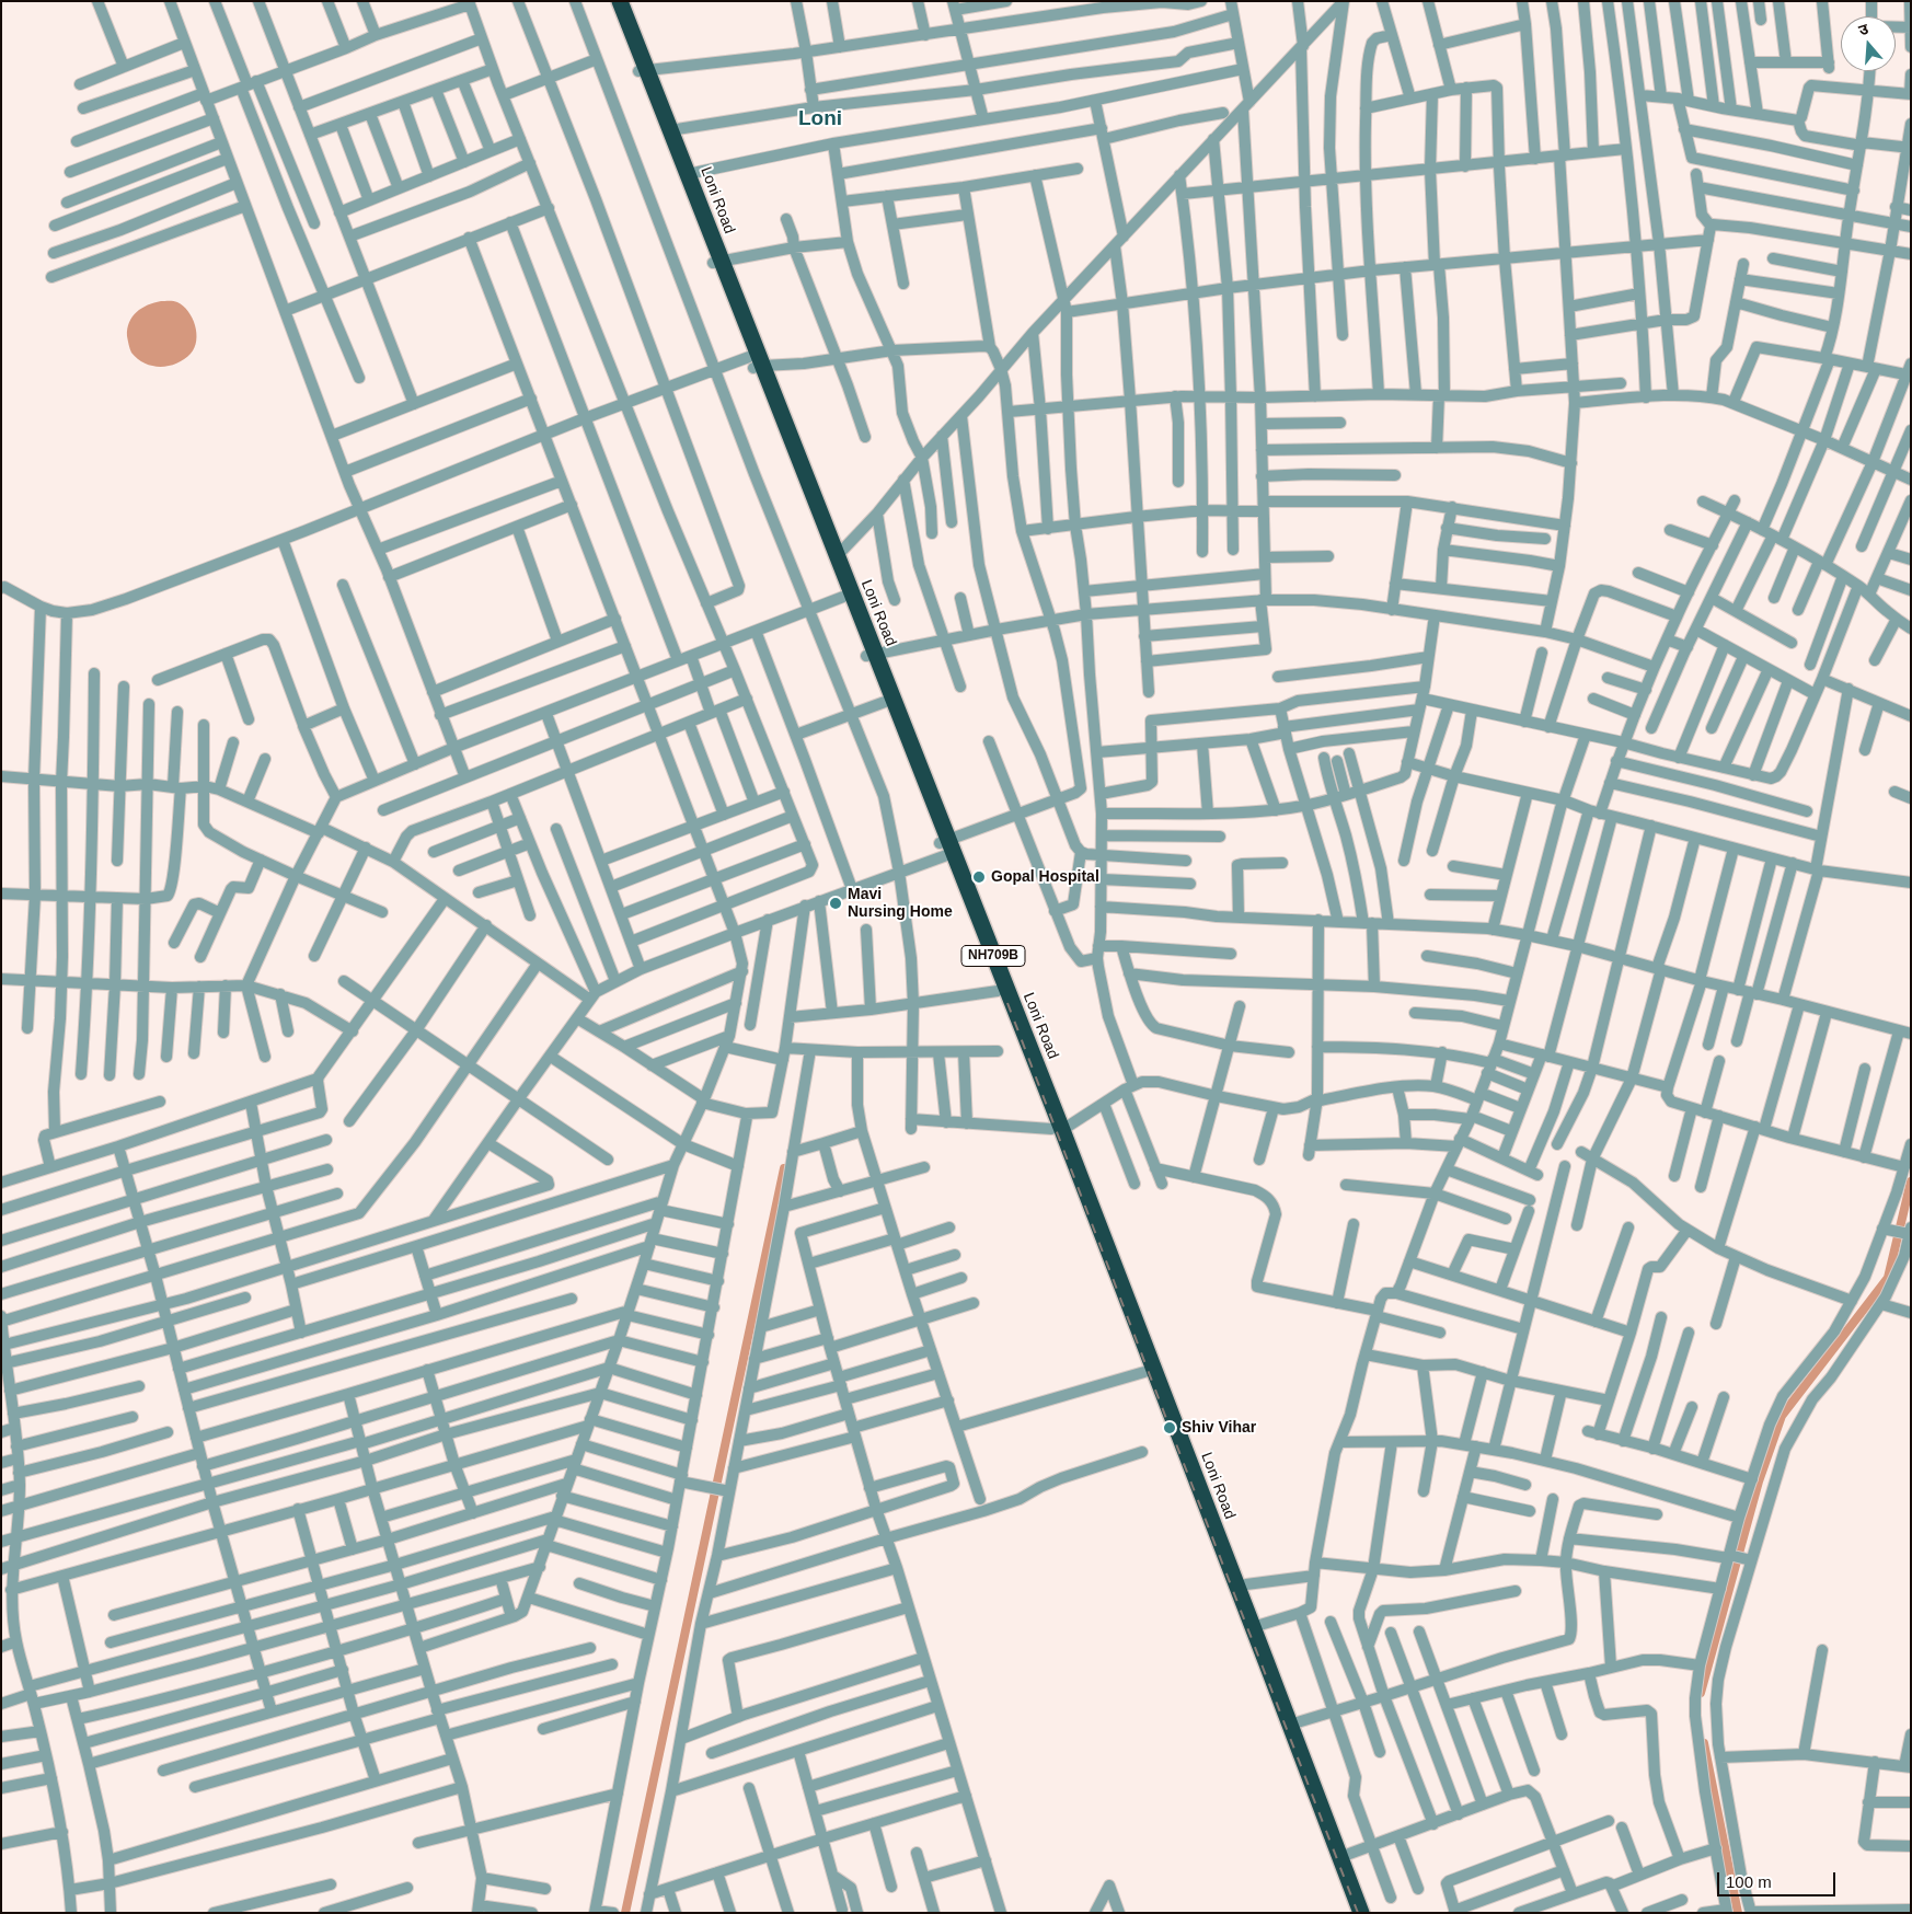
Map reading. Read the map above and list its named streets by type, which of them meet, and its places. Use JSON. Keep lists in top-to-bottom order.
{
  "streets": {
    "highway": ["Loni Road", "NH709B"]
  },
  "districts": ["Loni"],
  "places": ["Gopal Hospital", "Mavi Nursing Home", "Shiv Vihar"],
  "scale_bar": "100 m",
  "north": "top"
}
